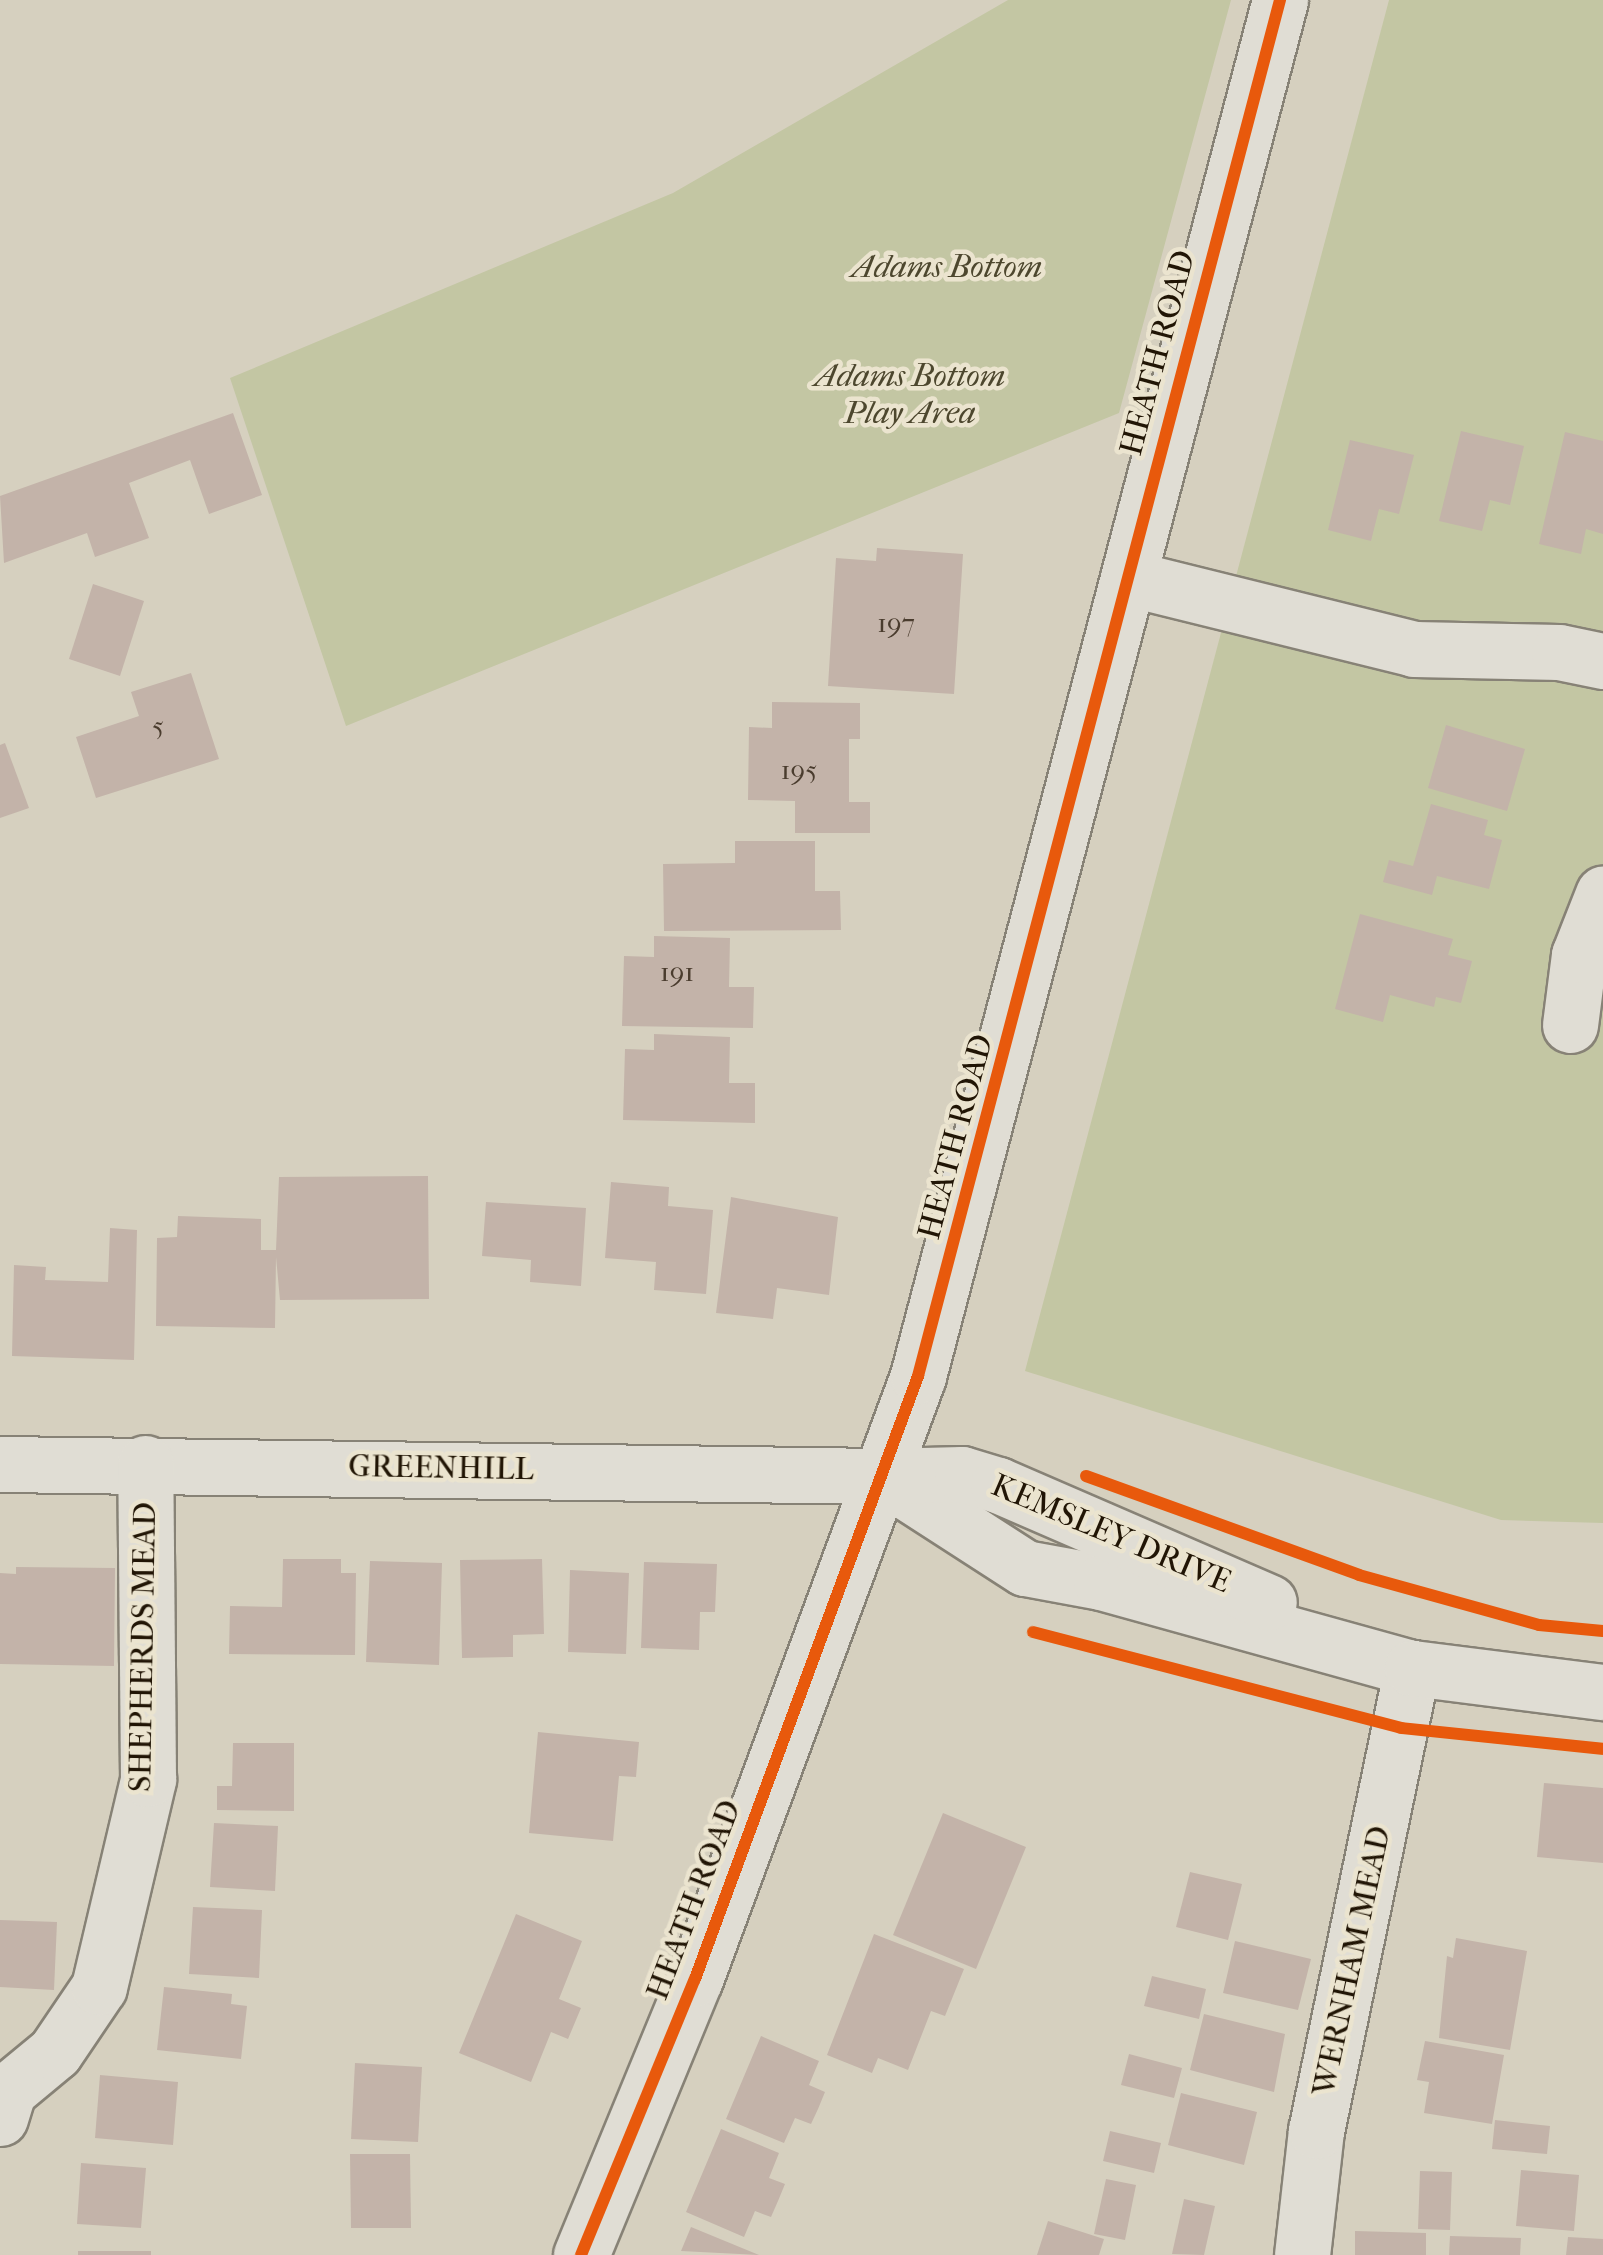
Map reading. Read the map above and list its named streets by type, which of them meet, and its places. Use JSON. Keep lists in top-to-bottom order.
{
  "streets": {
    "street": [
      "HEATH ROAD",
      "GREENHILL",
      "KEMSLEY DRIVE",
      "SHEPHERDS MEAD",
      "WERNHAM MEAD"
    ]
  },
  "crossings": [
    ["HEATH ROAD", "GREENHILL"],
    ["HEATH ROAD", "KEMSLEY DRIVE"],
    ["GREENHILL", "KEMSLEY DRIVE"],
    ["GREENHILL", "SHEPHERDS MEAD"],
    ["KEMSLEY DRIVE", "WERNHAM MEAD"]
  ],
  "parks": ["Adams Bottom", "Adams Bottom Play Area"],
  "house_numbers": [
    "197",
    "5",
    "195",
    "191"
  ]
}
